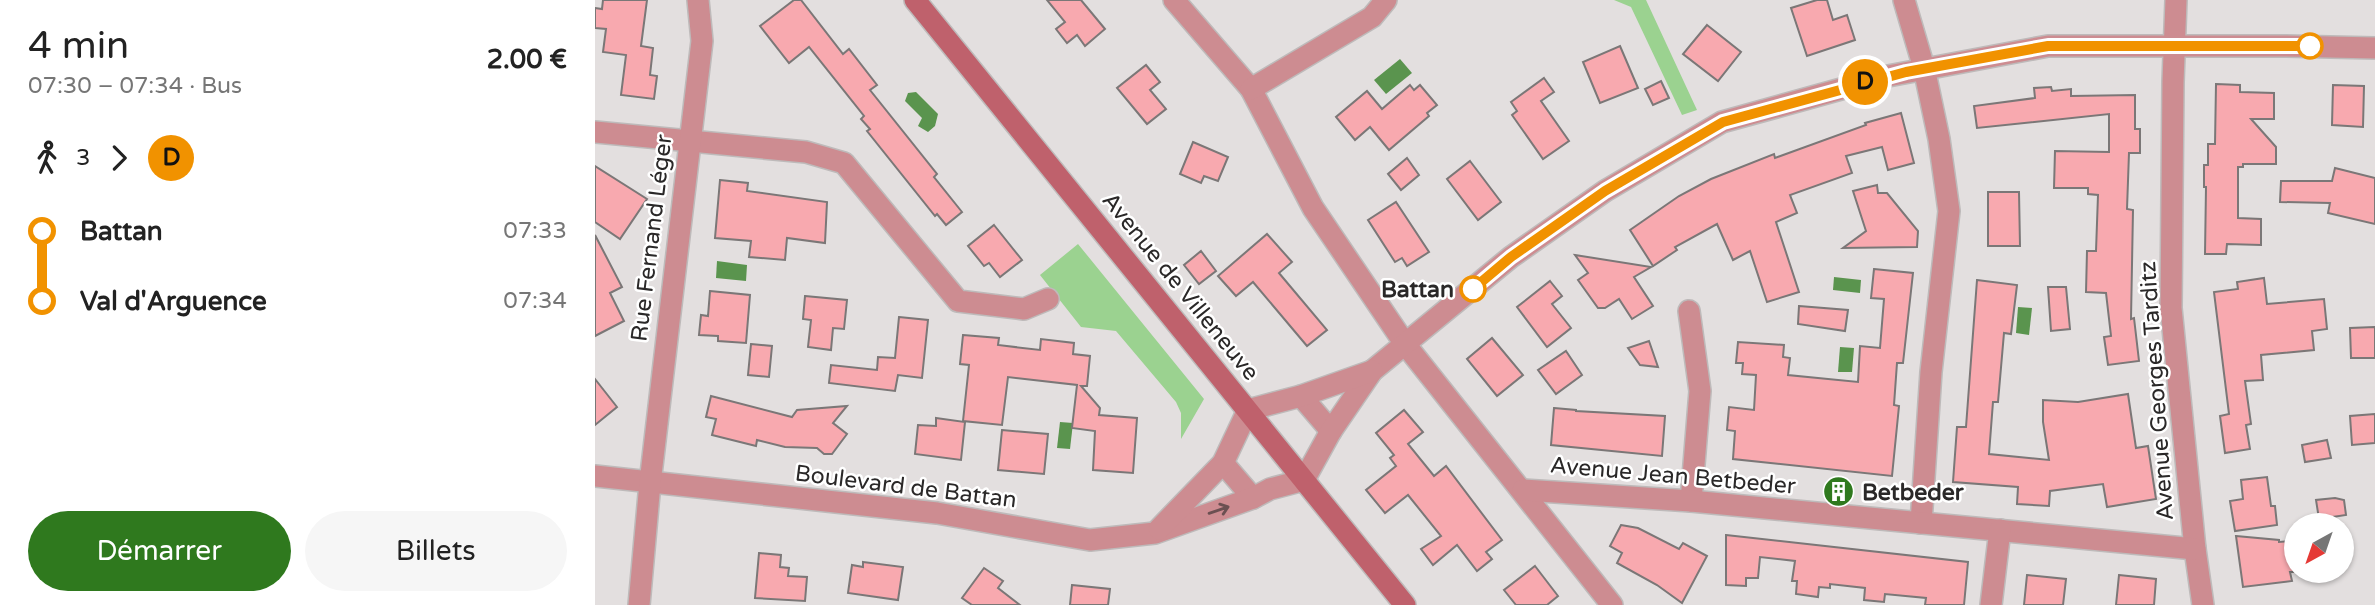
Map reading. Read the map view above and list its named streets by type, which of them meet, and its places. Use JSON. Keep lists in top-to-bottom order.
{
  "streets": {
    "main road": ["Avenue de Villeneuve"],
    "street": [
      "Rue Fernand Léger",
      "Avenue Georges Tarditz",
      "Avenue Jean Betbeder",
      "Boulevard de Battan"
    ]
  },
  "crossings": [
    ["Rue Fernand Léger", "Boulevard de Battan"],
    ["Avenue de Villeneuve", "Boulevard de Battan"],
    ["Avenue Georges Tarditz", "Avenue Jean Betbeder"]
  ],
  "places": {
    "other": ["Battan"],
    "building": ["Betbeder"]
  },
  "lines": ["bus line D"],
  "north": "bottom left",
  "page": {
    "heading": ["4 min", "07:30 – 07:34 · Bus", "2.00 €"],
    "on_map": "D",
    "legs": ["3", "D"],
    "list": [
      {
        "name": "Battan",
        "value": "07:33"
      },
      {
        "name": "Val d'Arguence",
        "value": "07:34"
      }
    ],
    "buttons": ["Démarrer", "Billets"]
  }
}
